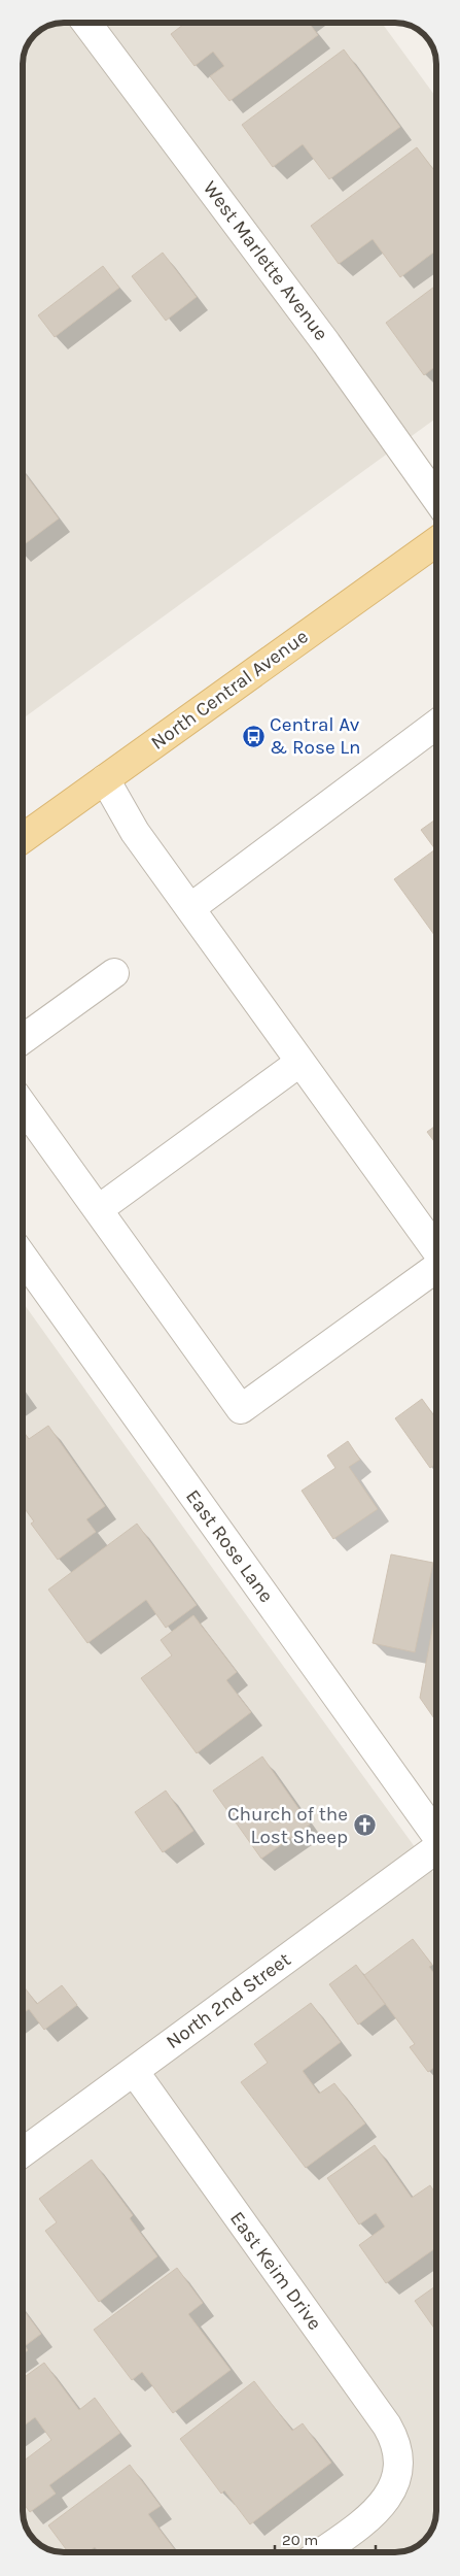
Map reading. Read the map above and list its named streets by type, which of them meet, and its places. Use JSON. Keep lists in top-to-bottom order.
{
  "streets": {
    "main road": ["North Central Avenue"],
    "street": [
      "West Marlette Avenue",
      "East Rose Lane",
      "North 2nd Street",
      "East Keim Drive"
    ]
  },
  "crossings": [
    ["North 2nd Street", "East Keim Drive"]
  ],
  "places": {
    "bus stop": ["Central Av & Rose Ln"],
    "church": ["Church of the Lost Sheep"]
  },
  "scale_bar": "20 m"
}
